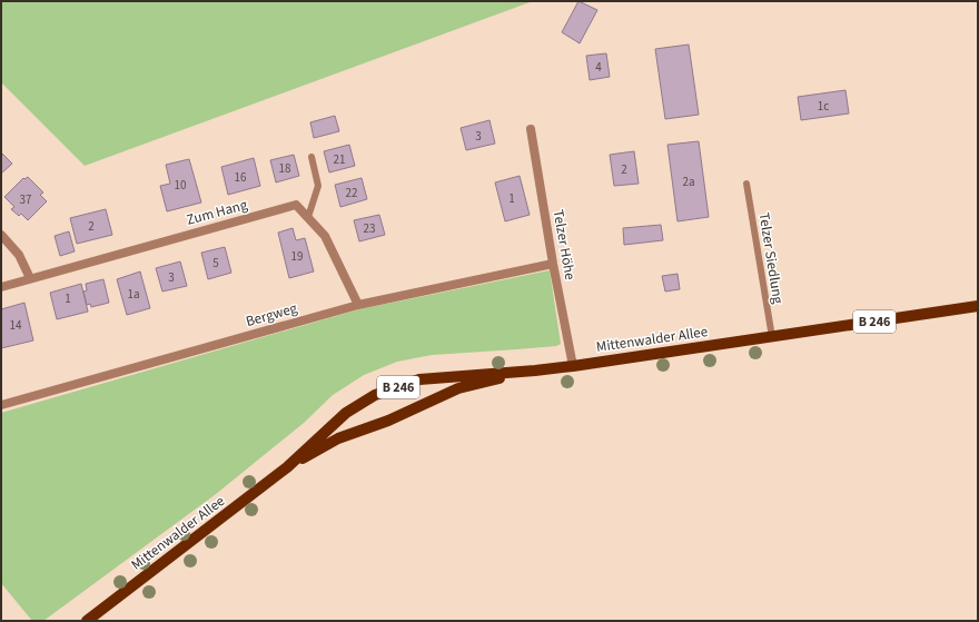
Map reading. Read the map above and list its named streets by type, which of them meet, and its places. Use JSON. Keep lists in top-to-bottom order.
{
  "streets": {
    "main road": ["B 246", "Mittenwalder Allee"],
    "street": ["Zum Hang", "Telzer Höhe", "Bergweg"],
    "lane": ["Telzer Siedlung"]
  },
  "crossings": [
    ["Zum Hang", "Bergweg"],
    ["Telzer Höhe", "Bergweg"],
    ["Telzer Höhe", "Mittenwalder Allee"],
    ["Telzer Siedlung", "B 246"],
    ["Telzer Siedlung", "Mittenwalder Allee"],
    ["B 246", "Mittenwalder Allee"]
  ],
  "house_numbers": [
    "4",
    "1c",
    "3",
    "21",
    "18",
    "2",
    "16",
    "2a",
    "10",
    "22",
    "1",
    "37",
    "2",
    "23",
    "19",
    "5",
    "3",
    "1a",
    "1",
    "14"
  ]
}
